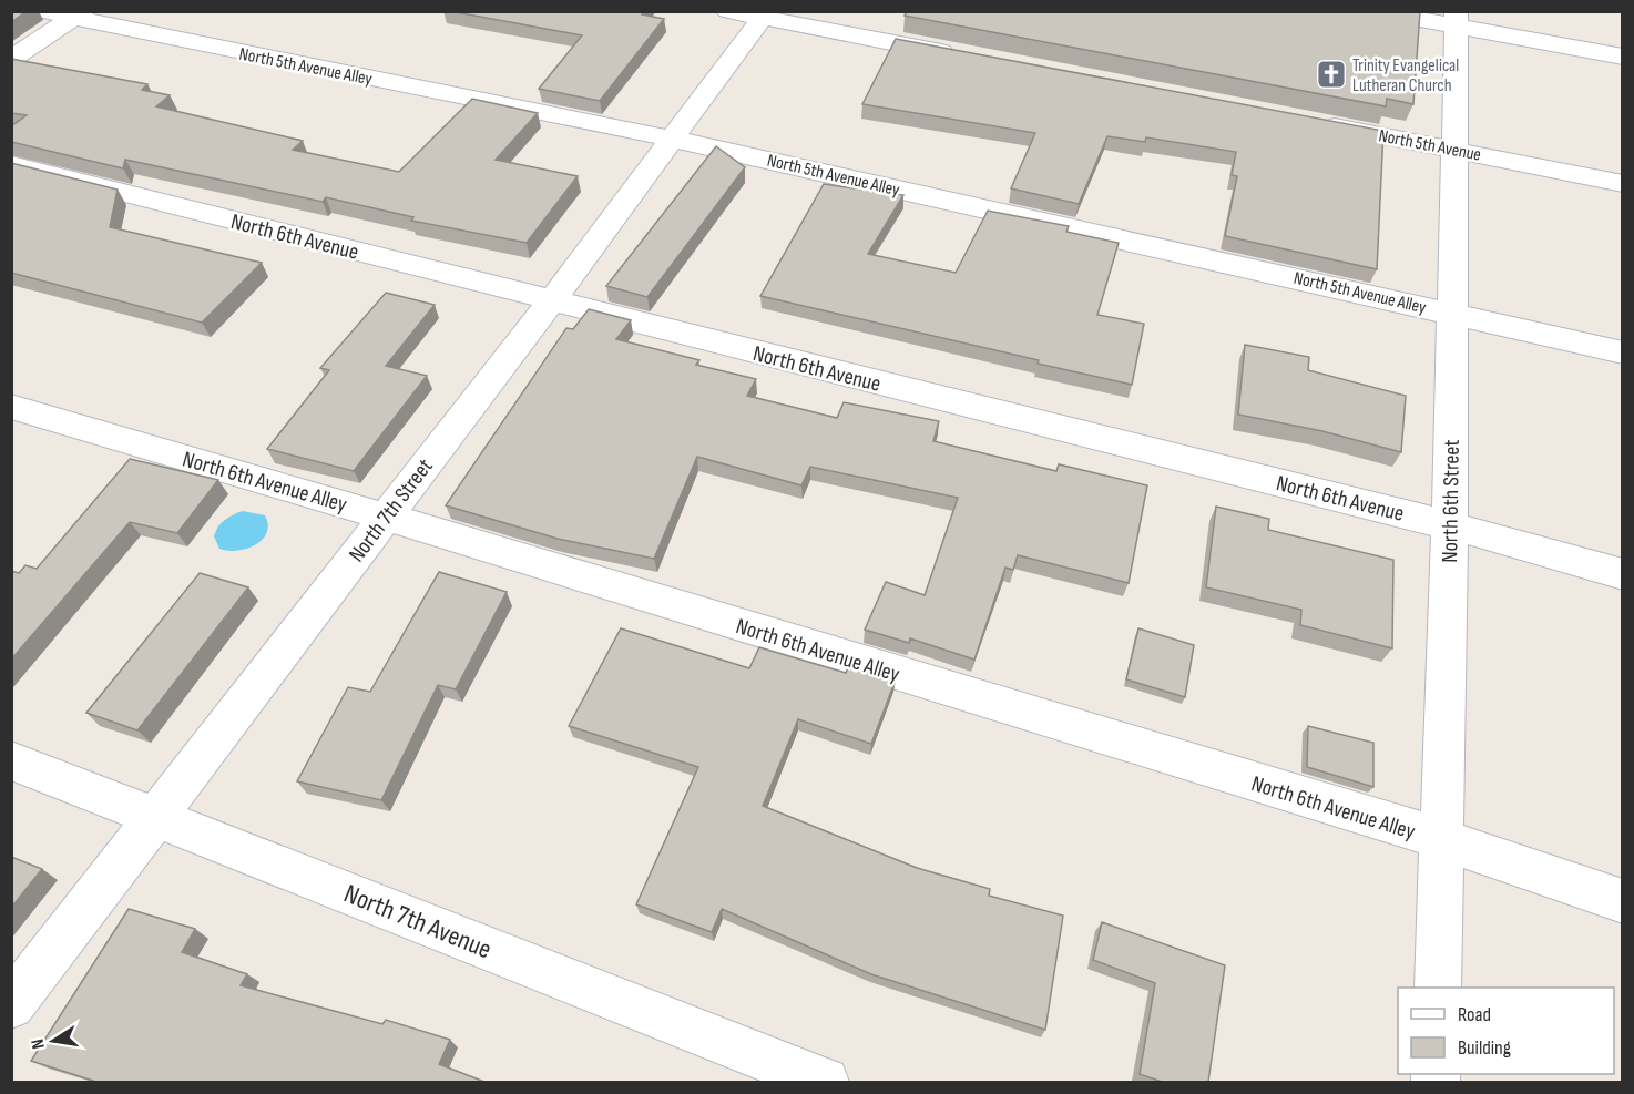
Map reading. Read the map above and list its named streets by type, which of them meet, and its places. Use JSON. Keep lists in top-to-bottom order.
{
  "streets": {
    "street": [
      "North 5th Avenue Alley",
      "North 5th Avenue",
      "North 6th Avenue",
      "North 6th Avenue Alley",
      "North 6th Street",
      "North 7th Street",
      "North 7th Avenue"
    ]
  },
  "crossings": [
    ["North 5th Avenue Alley", "North 6th Street"],
    ["North 5th Avenue Alley", "North 7th Street"],
    ["North 5th Avenue", "North 6th Street"],
    ["North 6th Avenue", "North 6th Street"],
    ["North 6th Avenue", "North 7th Street"],
    ["North 6th Avenue Alley", "North 6th Street"],
    ["North 6th Avenue Alley", "North 7th Street"],
    ["North 7th Street", "North 7th Avenue"]
  ],
  "places": {
    "church": ["Trinity Evangelical Lutheran Church"]
  },
  "legend": ["Road", "Building"],
  "north": "left"
}
